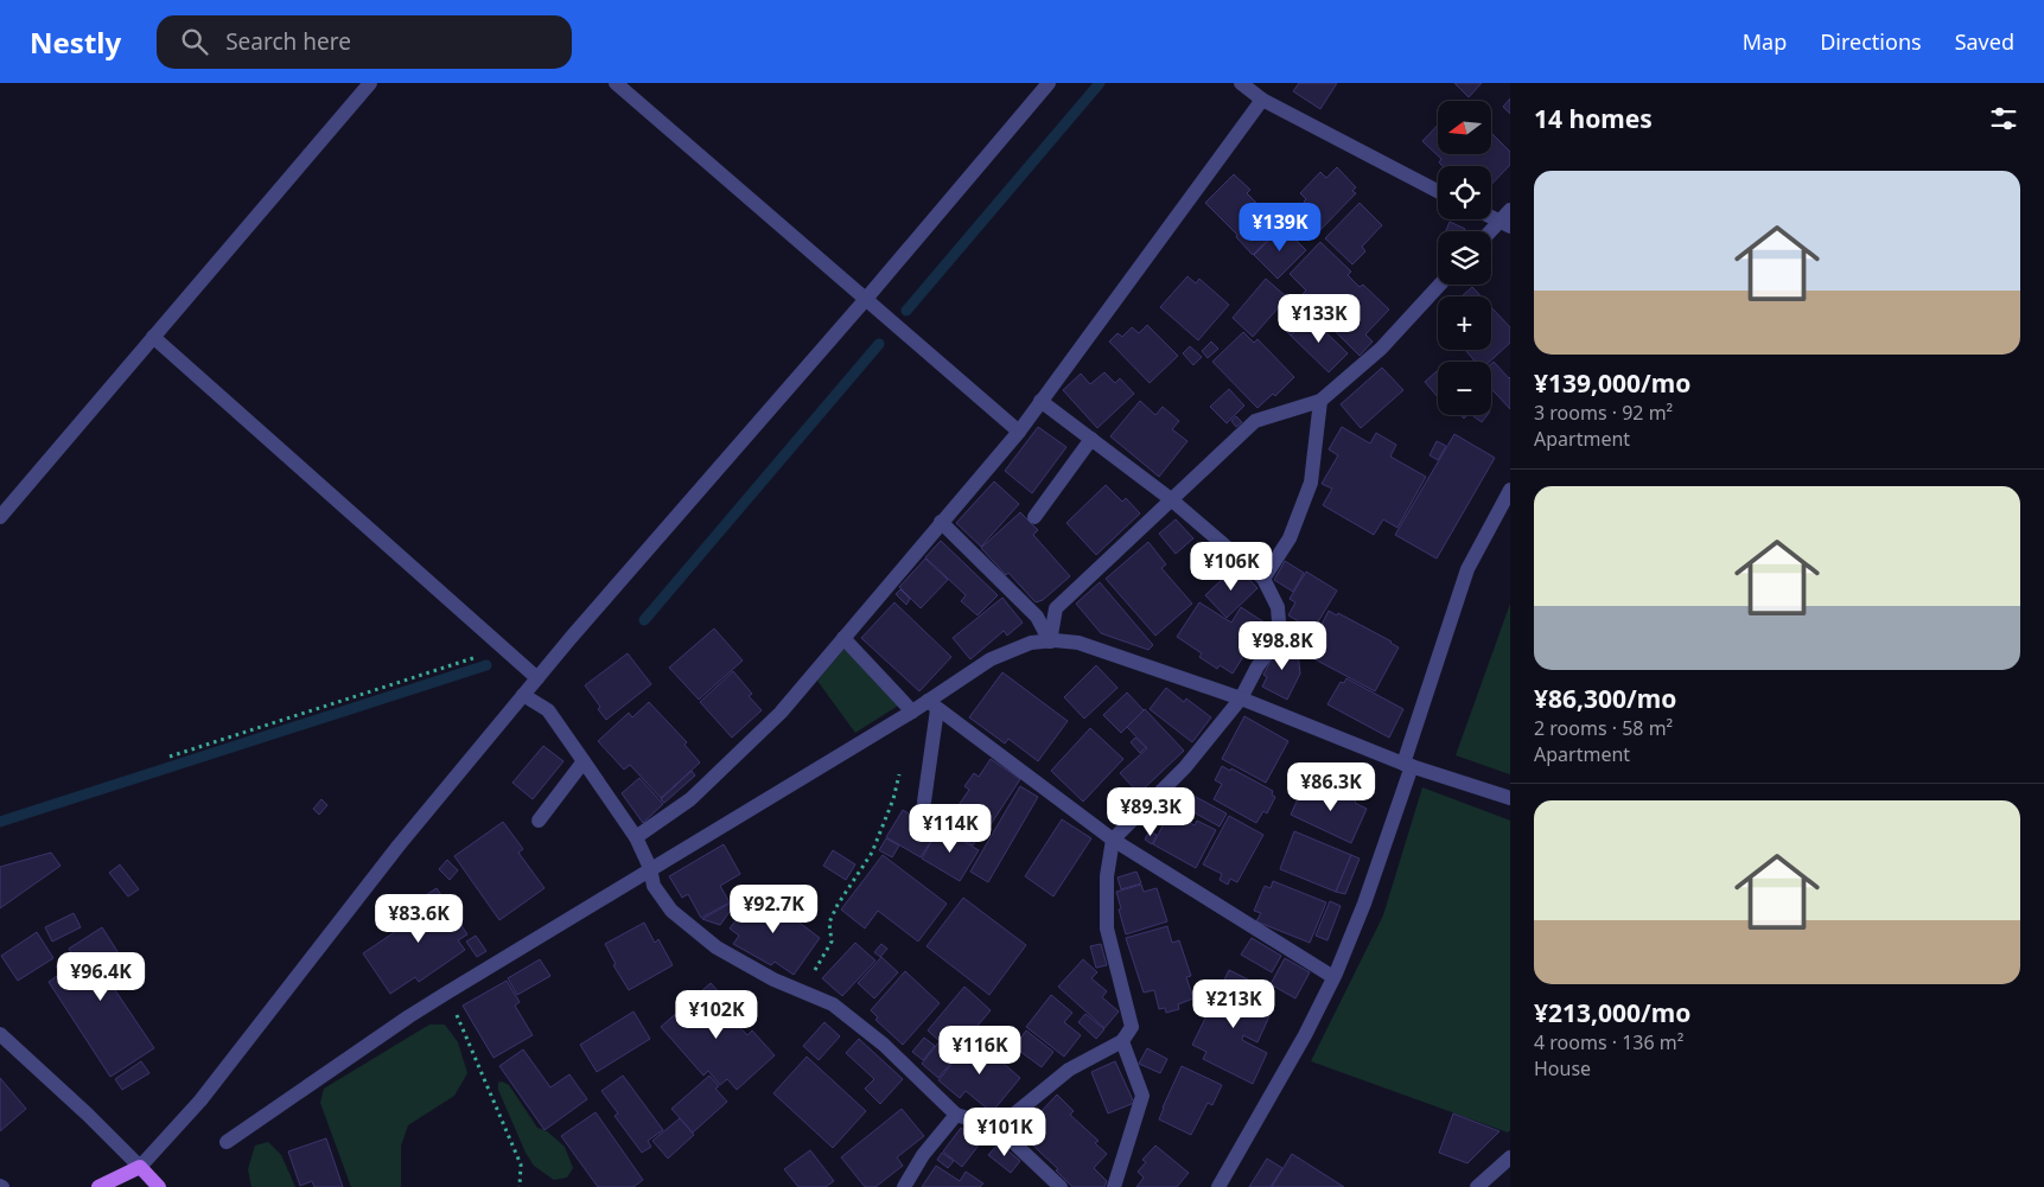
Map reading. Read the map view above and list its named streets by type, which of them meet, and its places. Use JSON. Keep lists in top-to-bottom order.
{
  "north": "left",
  "page": {
    "header": "Nestly",
    "search": "Search here",
    "nav": ["Map", "Directions", "Saved"],
    "heading": "14 homes",
    "map_buttons": ["+", "−"],
    "list": [
      {
        "name": "¥139,000/mo",
        "note": "3 rooms · 92 m² · Apartment"
      },
      {
        "name": "¥86,300/mo",
        "note": "2 rooms · 58 m² · Apartment"
      },
      {
        "name": "¥213,000/mo",
        "note": "4 rooms · 136 m² · House"
      }
    ],
    "price": [
      "¥139K",
      "¥133K",
      "¥106K",
      "¥98.8K",
      "¥86.3K",
      "¥89.3K",
      "¥114K",
      "¥92.7K",
      "¥83.6K",
      "¥96.4K",
      "¥213K",
      "¥102K",
      "¥116K",
      "¥101K"
    ]
  }
}
